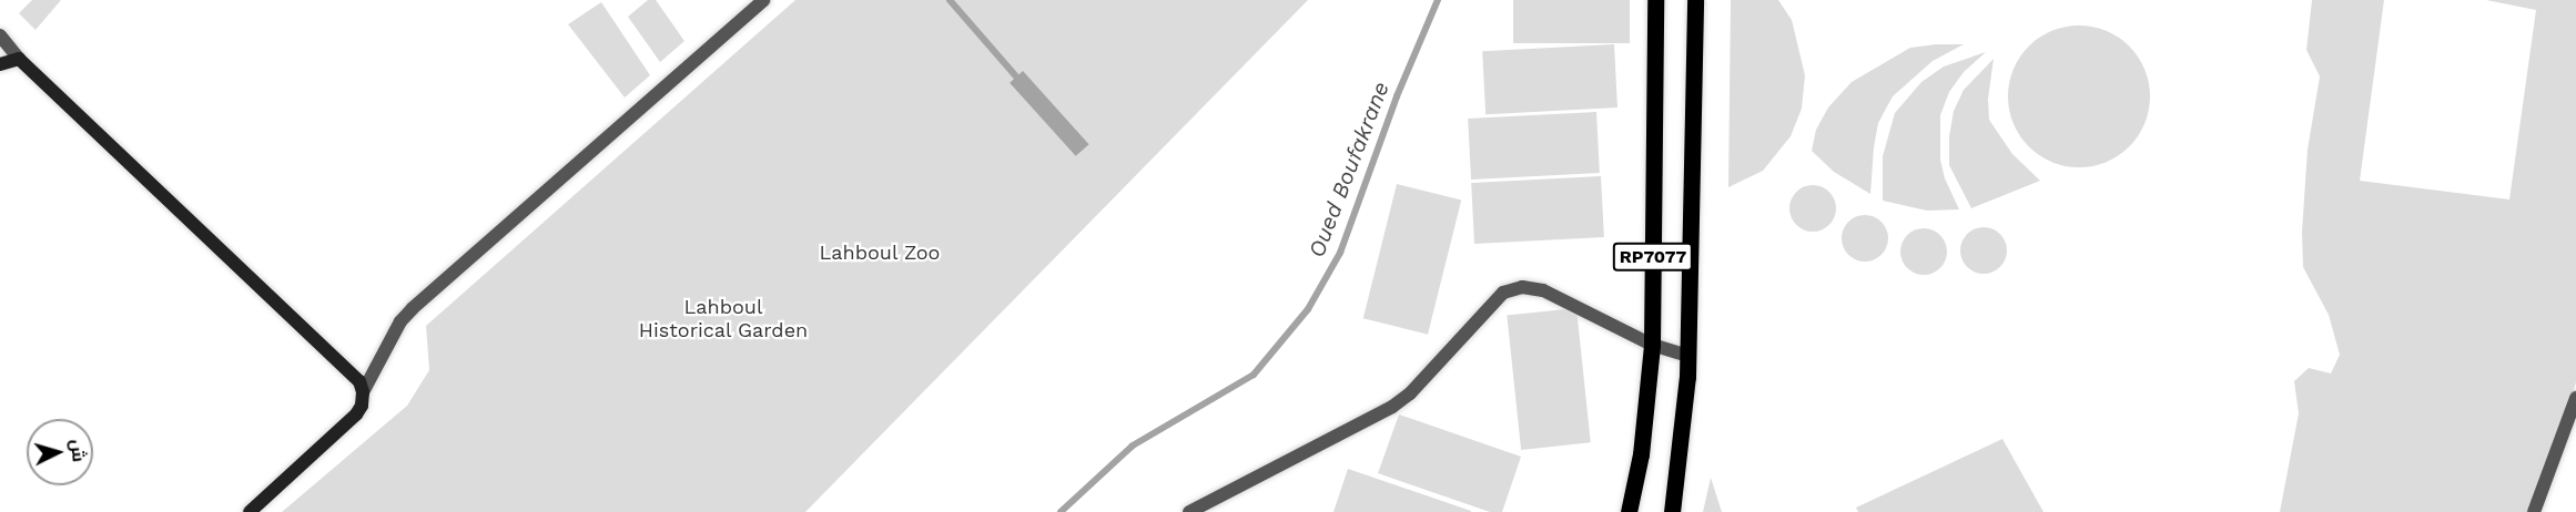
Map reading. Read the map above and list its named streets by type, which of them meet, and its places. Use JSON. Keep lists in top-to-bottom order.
{
  "streets": {
    "main road": ["RP7077"]
  },
  "water": ["Oued Boufakrane"],
  "parks": ["Lahboul Zoo", "Lahboul Historical Garden"],
  "north": "right"
}
